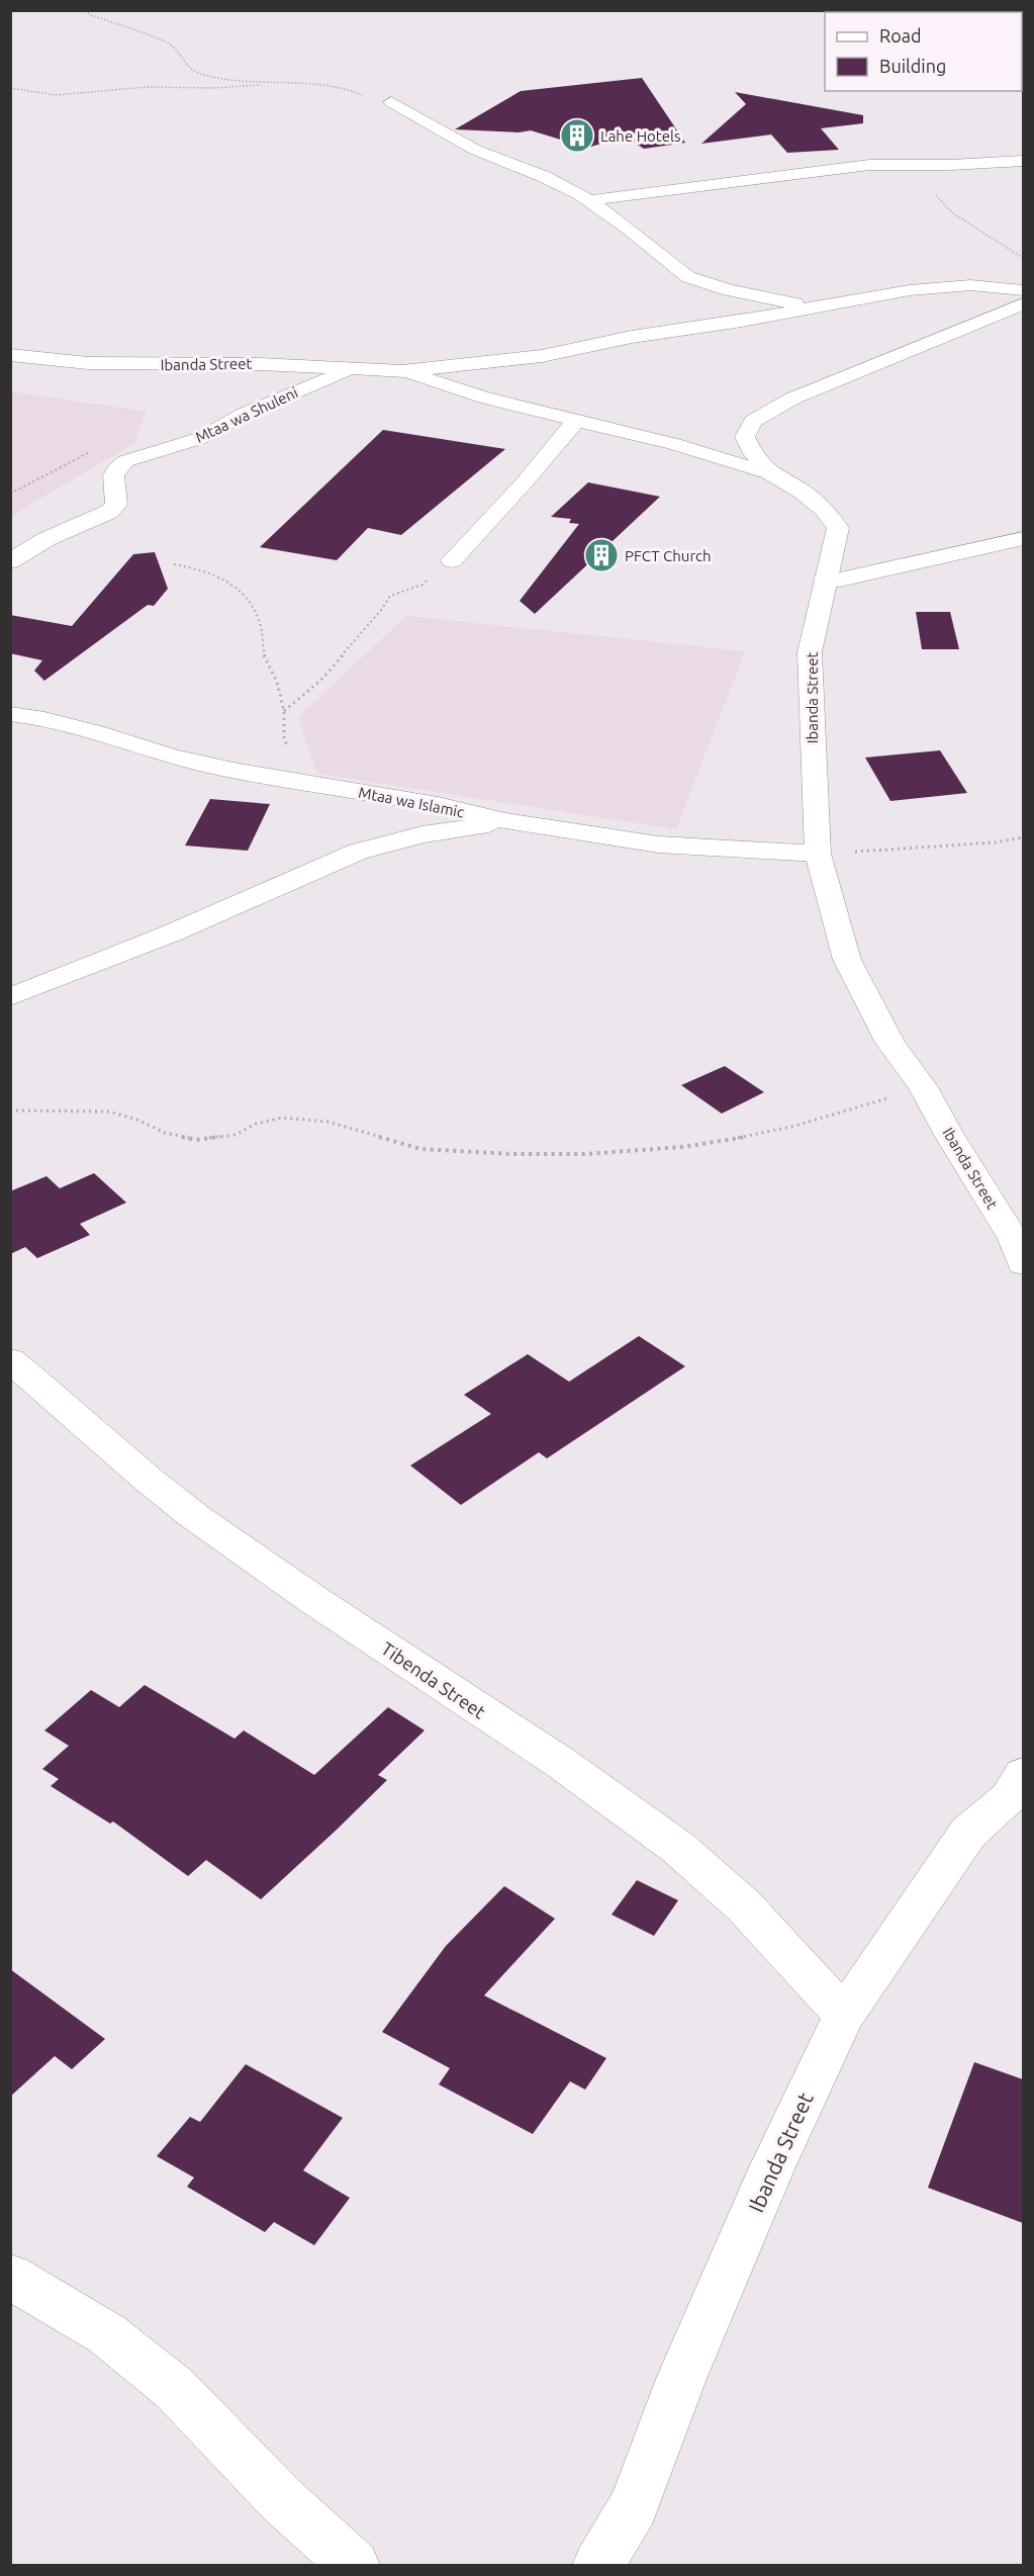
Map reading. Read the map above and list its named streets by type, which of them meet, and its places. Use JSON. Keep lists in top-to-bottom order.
{
  "streets": {
    "street": [
      "Ibanda Street",
      "Mtaa wa Shuleni",
      "Mtaa wa Islamic",
      "Tibenda Street"
    ]
  },
  "crossings": [
    ["Ibanda Street", "Mtaa wa Shuleni"],
    ["Ibanda Street", "Mtaa wa Islamic"],
    ["Ibanda Street", "Tibenda Street"]
  ],
  "places": {
    "building": ["Lahe Hotels", "PFCT Church"]
  },
  "legend": ["Road", "Building"]
}
